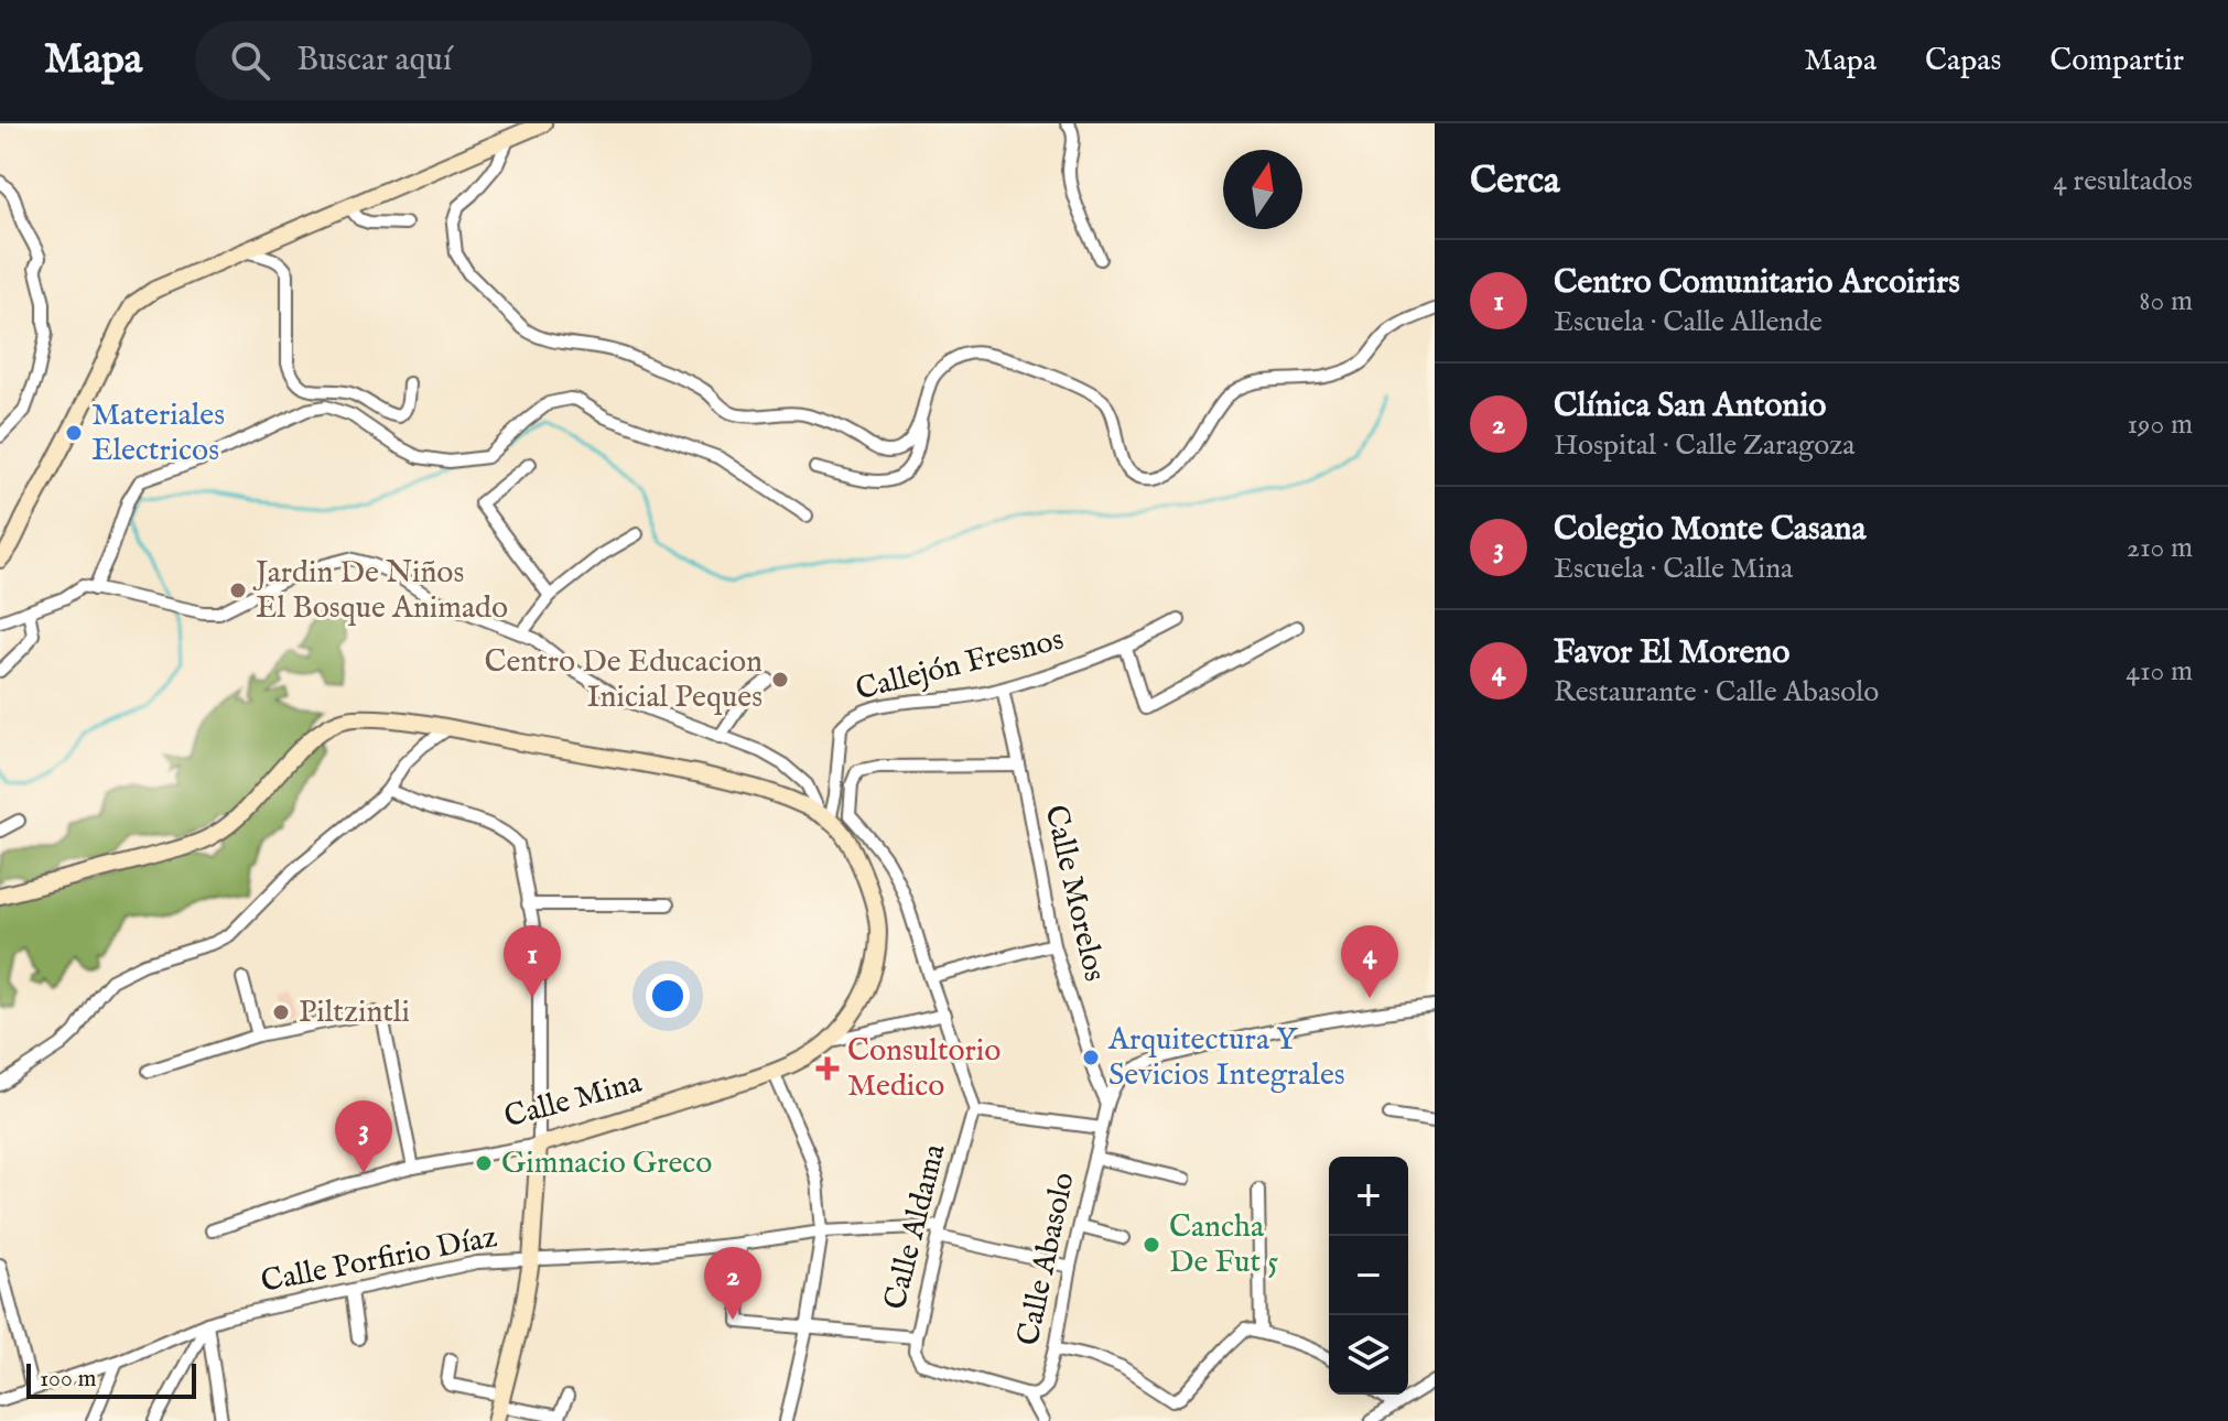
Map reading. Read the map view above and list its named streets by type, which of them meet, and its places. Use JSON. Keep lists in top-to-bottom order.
{
  "streets": {
    "street": [
      "Callejón Fresnos",
      "Calle Morelos",
      "Calle Mina",
      "Calle Aldama",
      "Calle Abasolo",
      "Calle Porfirio Díaz"
    ]
  },
  "crossings": [
    ["Callejón Fresnos", "Calle Morelos"],
    ["Callejón Fresnos", "Calle Aldama"],
    ["Calle Morelos", "Calle Abasolo"],
    ["Calle Mina", "Calle Aldama"],
    ["Calle Aldama", "Calle Abasolo"],
    ["Calle Aldama", "Calle Porfirio Díaz"],
    ["Calle Abasolo", "Calle Porfirio Díaz"]
  ],
  "places": {
    "other": [
      "Materiales Electricos",
      "Jardin De Niños El Bosque Animado",
      "Centro De Educacion Inicial Peques",
      "Piltzintli",
      "Arquitectura Y Sevicios Integrales",
      "Gimnacio Greco",
      "Cancha De Fut 5"
    ],
    "health": ["Consultorio Medico"]
  },
  "scale_bar": "100 m",
  "north": "top",
  "page": {
    "header": "Mapa",
    "search": "Buscar aquí",
    "nav": ["Mapa", "Capas", "Compartir"],
    "heading": ["Cerca", "4 resultados"],
    "list": [
      {
        "mark": "1",
        "name": "Centro Comunitario Arcoirirs",
        "note": "Escuela · Calle Allende",
        "value": "80 m"
      },
      {
        "mark": "2",
        "name": "Clínica San Antonio",
        "note": "Hospital · Calle Zaragoza",
        "value": "190 m"
      },
      {
        "mark": "3",
        "name": "Colegio Monte Casana",
        "note": "Escuela · Calle Mina",
        "value": "210 m"
      },
      {
        "mark": "4",
        "name": "Favor El Moreno",
        "note": "Restaurante · Calle Abasolo",
        "value": "410 m"
      }
    ],
    "pins": [
      "1",
      "4",
      "3",
      "2"
    ],
    "map_buttons": ["+", "−"],
    "scale": "100 m"
  }
}
